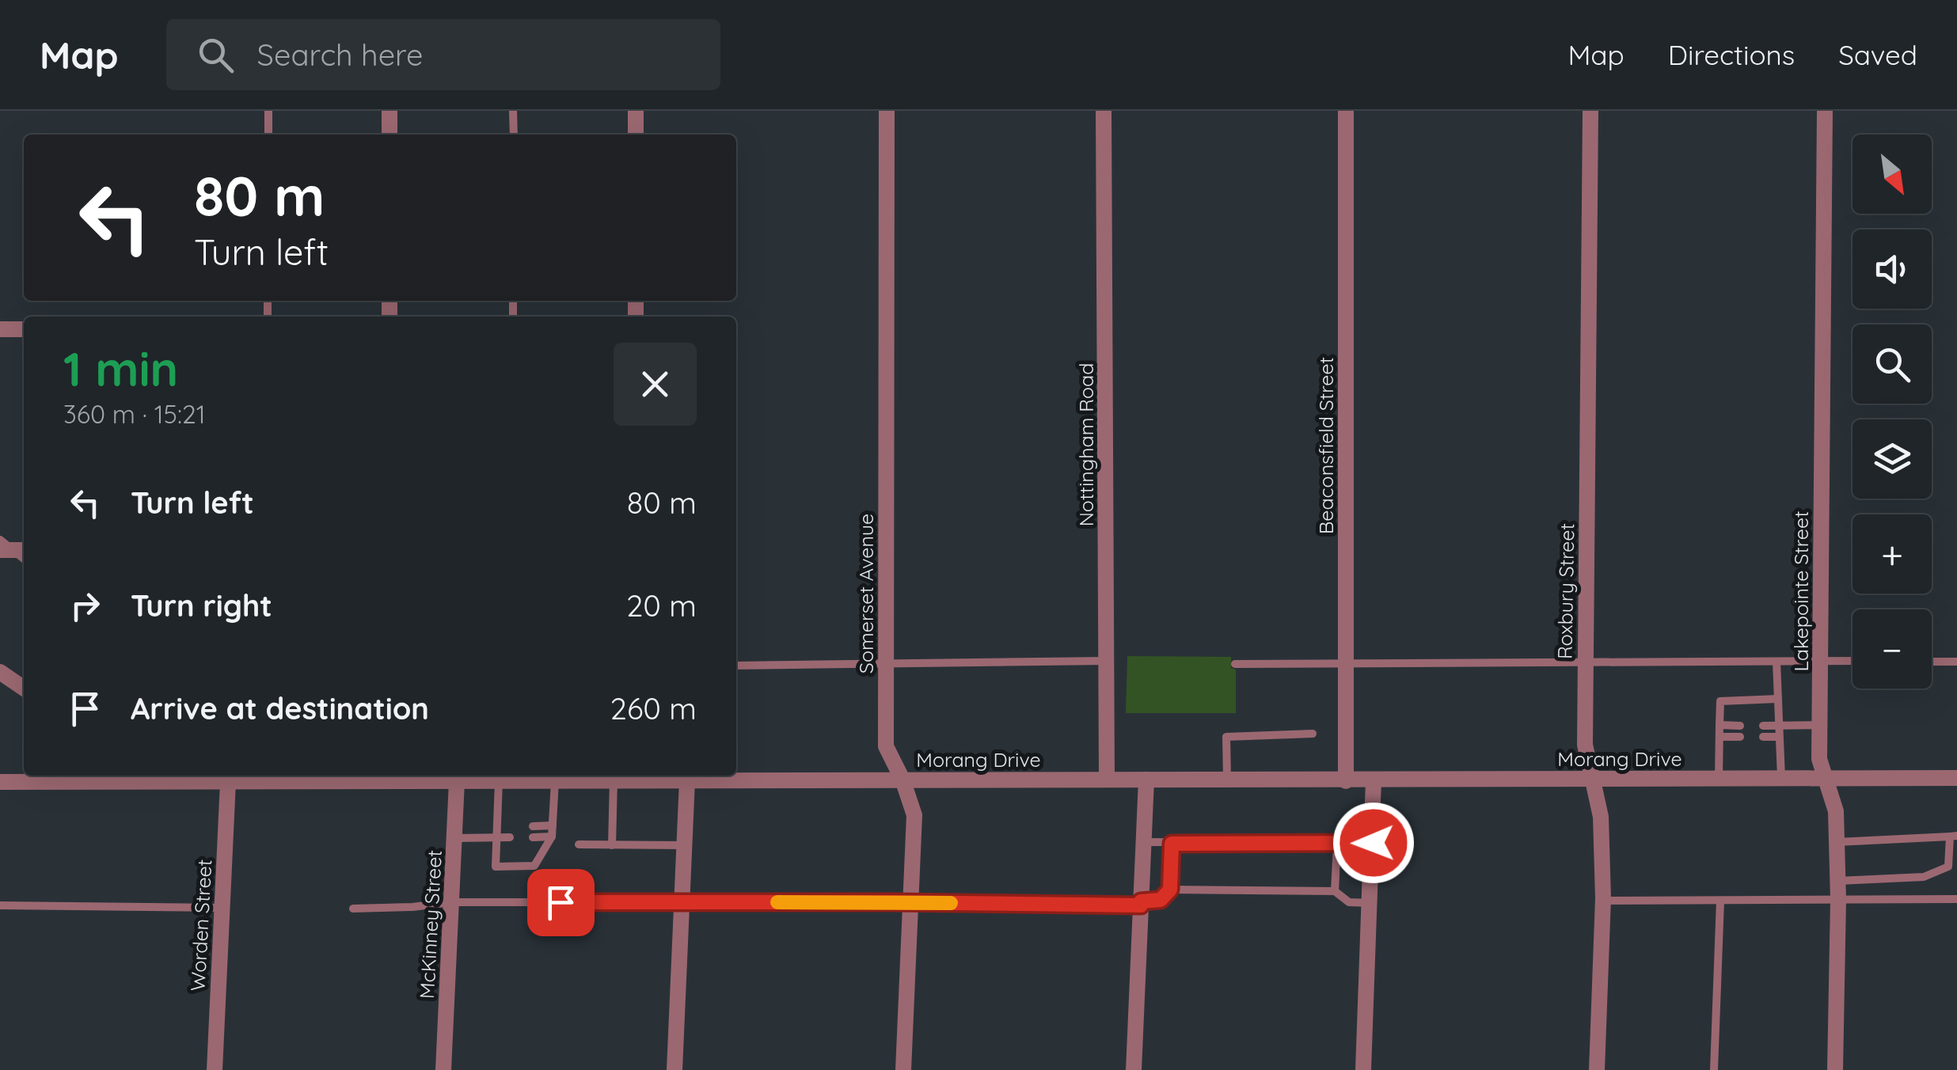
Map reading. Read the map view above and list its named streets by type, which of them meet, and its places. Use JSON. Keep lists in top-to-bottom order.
{
  "streets": {
    "street": [
      "Nottingham Road",
      "Beaconsfield Street",
      "Roxbury Street",
      "Lakepointe Street",
      "Somerset Avenue",
      "Morang Drive",
      "McKinney Street",
      "Worden Street"
    ]
  },
  "crossings": [
    ["Nottingham Road", "Morang Drive"],
    ["Beaconsfield Street", "Morang Drive"],
    ["Roxbury Street", "Morang Drive"],
    ["Lakepointe Street", "Morang Drive"],
    ["Somerset Avenue", "Morang Drive"],
    ["Morang Drive", "McKinney Street"],
    ["Morang Drive", "Worden Street"]
  ],
  "north": "bottom right",
  "page": {
    "header": "Map",
    "search": "Search here",
    "nav": ["Map", "Directions", "Saved"],
    "map_buttons": ["+", "−"],
    "turn": ["80 m", "Turn left"],
    "heading": ["1 min", "360 m · 15:21"],
    "list": [
      {
        "name": "Turn left",
        "value": "80 m"
      },
      {
        "name": "Turn right",
        "value": "20 m"
      },
      {
        "name": "Arrive at destination",
        "value": "260 m"
      }
    ]
  }
}
